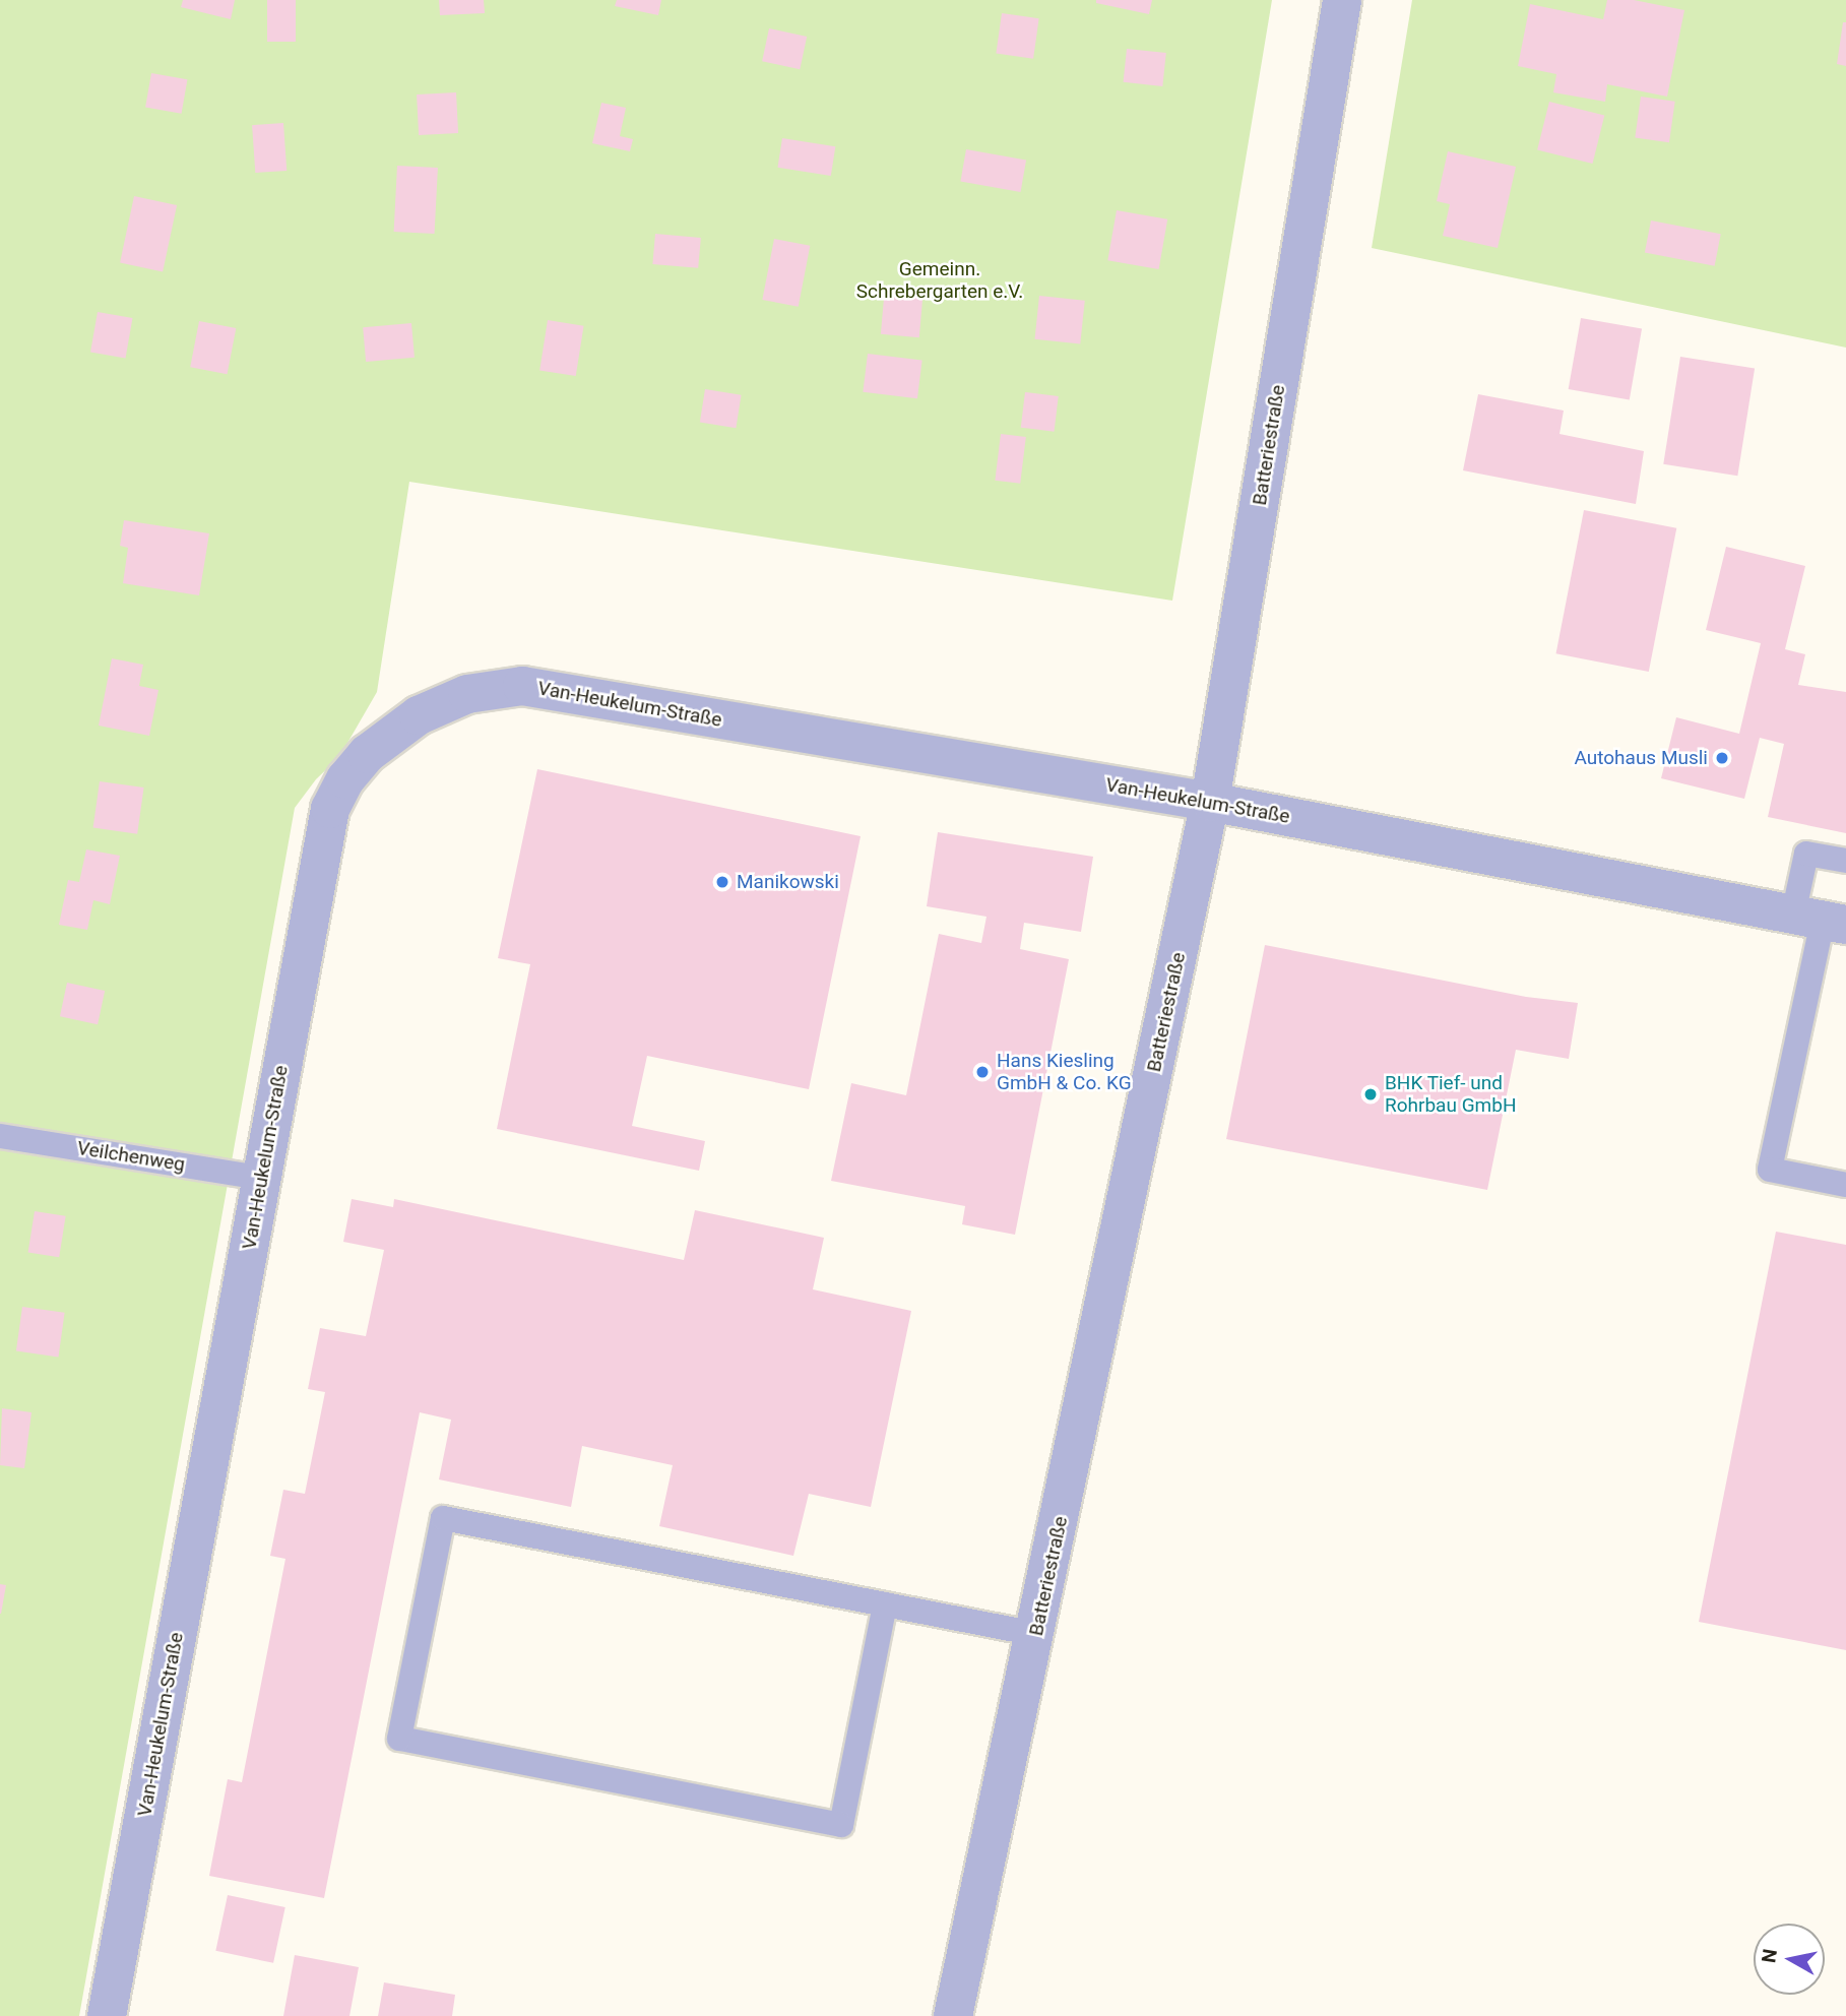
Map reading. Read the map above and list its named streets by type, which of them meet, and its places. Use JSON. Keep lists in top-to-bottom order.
{
  "streets": {
    "street": ["Batteriestraße", "Van-Heukelum-Straße"],
    "lane": ["Veilchenweg"]
  },
  "crossings": [
    ["Batteriestraße", "Van-Heukelum-Straße"],
    ["Van-Heukelum-Straße", "Veilchenweg"]
  ],
  "parks": ["Gemeinn. Schrebergarten e.V."],
  "places": [
    "Autohaus Musli",
    "Manikowski",
    "Hans Kiesling GmbH & Co. KG",
    "BHK Tief- und Rohrbau GmbH"
  ],
  "north": "left"
}
